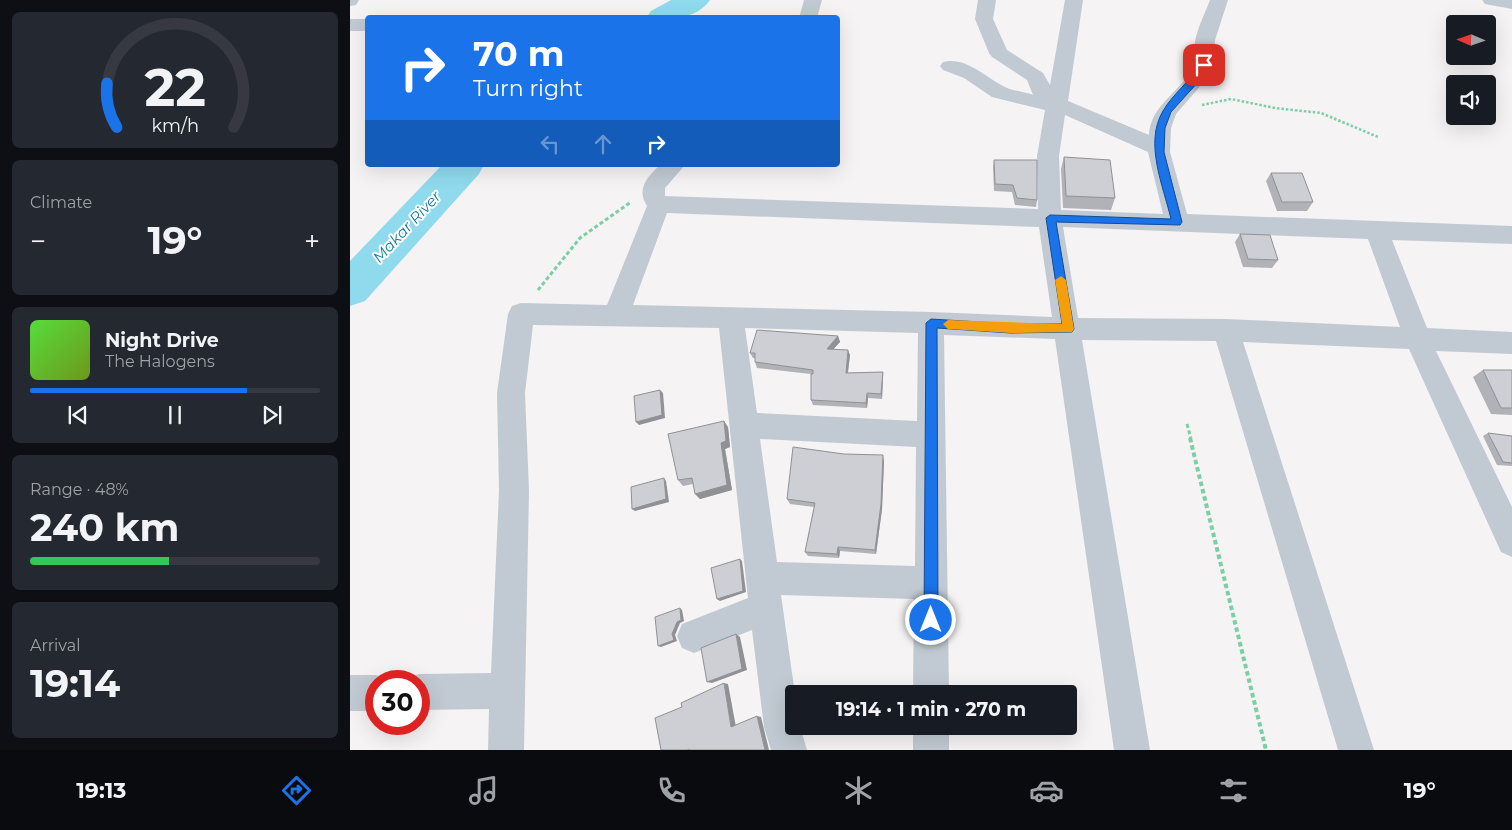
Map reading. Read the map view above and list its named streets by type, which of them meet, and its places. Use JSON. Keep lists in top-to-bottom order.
{
  "water": ["Makar River"],
  "north": "left",
  "page": {
    "turn": ["70 m", "Turn right"],
    "tile": [
      "Climate",
      ["Range · 48%", "240 km"],
      ["Arrival", "19:14"]
    ],
    "heat": ["−", "19°", "+"],
    "song": ["Night Drive", "The Halogens"],
    "limit": "30",
    "trip": "19:14 · 1 min · 270 m",
    "tabs": ["19:13", "19°"],
    "gauge": ["22", "km/h"]
  }
}
